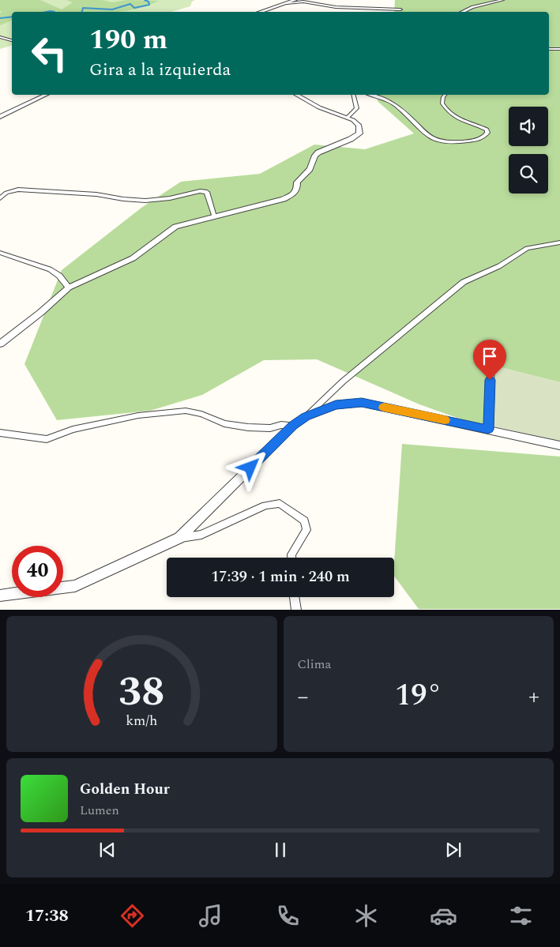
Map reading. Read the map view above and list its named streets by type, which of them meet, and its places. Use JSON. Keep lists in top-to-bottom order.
{
  "page": {
    "turn": ["190 m", "Gira a la izquierda"],
    "limit": "40",
    "trip": "17:39 · 1 min · 240 m",
    "tile": "Clima",
    "heat": ["−", "19°", "+"],
    "song": ["Golden Hour", "Lumen"],
    "tabs": "17:38",
    "gauge": ["38", "km/h"]
  }
}
